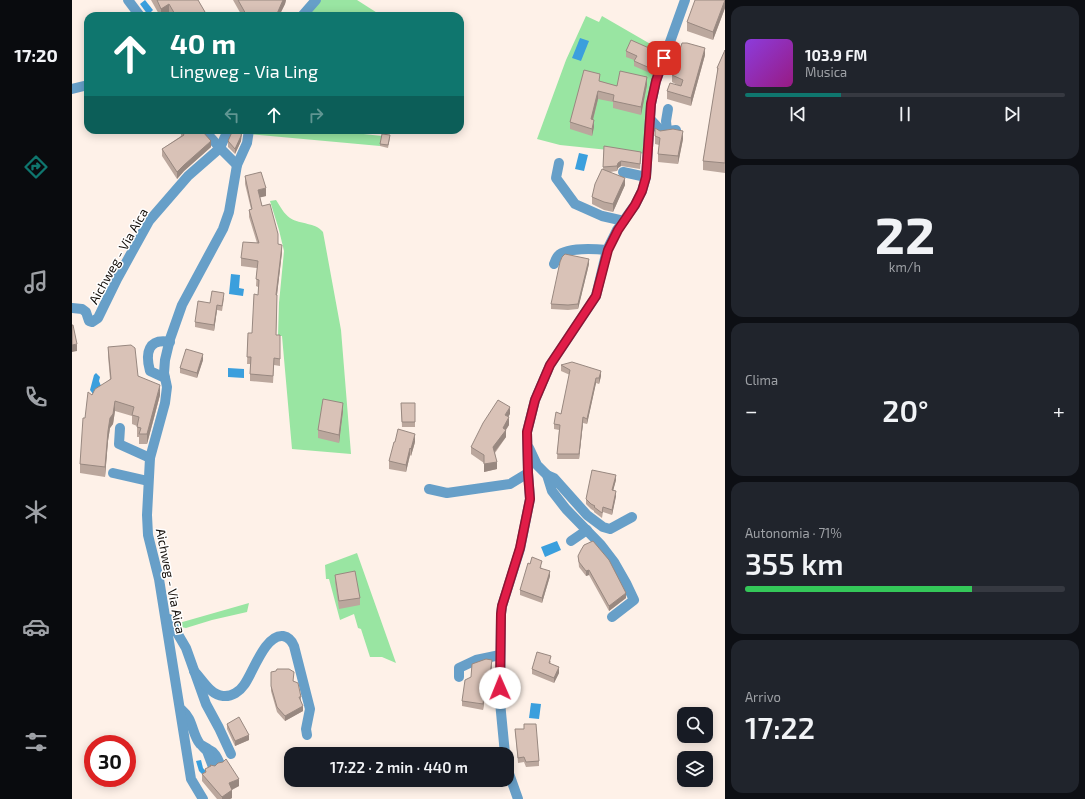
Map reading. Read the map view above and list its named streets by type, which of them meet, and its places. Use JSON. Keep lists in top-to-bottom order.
{
  "streets": {
    "street": ["Aichweg - Via Aica"]
  },
  "page": {
    "tabs": "17:20",
    "turn": ["40 m", "Lingweg - Via Ling"],
    "song": ["103.9 FM", "Musica"],
    "tile": [
      ["22", "km/h"],
      "Clima",
      ["Autonomia · 71%", "355 km"],
      ["Arrivo", "17:22"]
    ],
    "heat": ["−", "20°", "+"],
    "limit": "30",
    "trip": "17:22 · 2 min · 440 m"
  }
}
